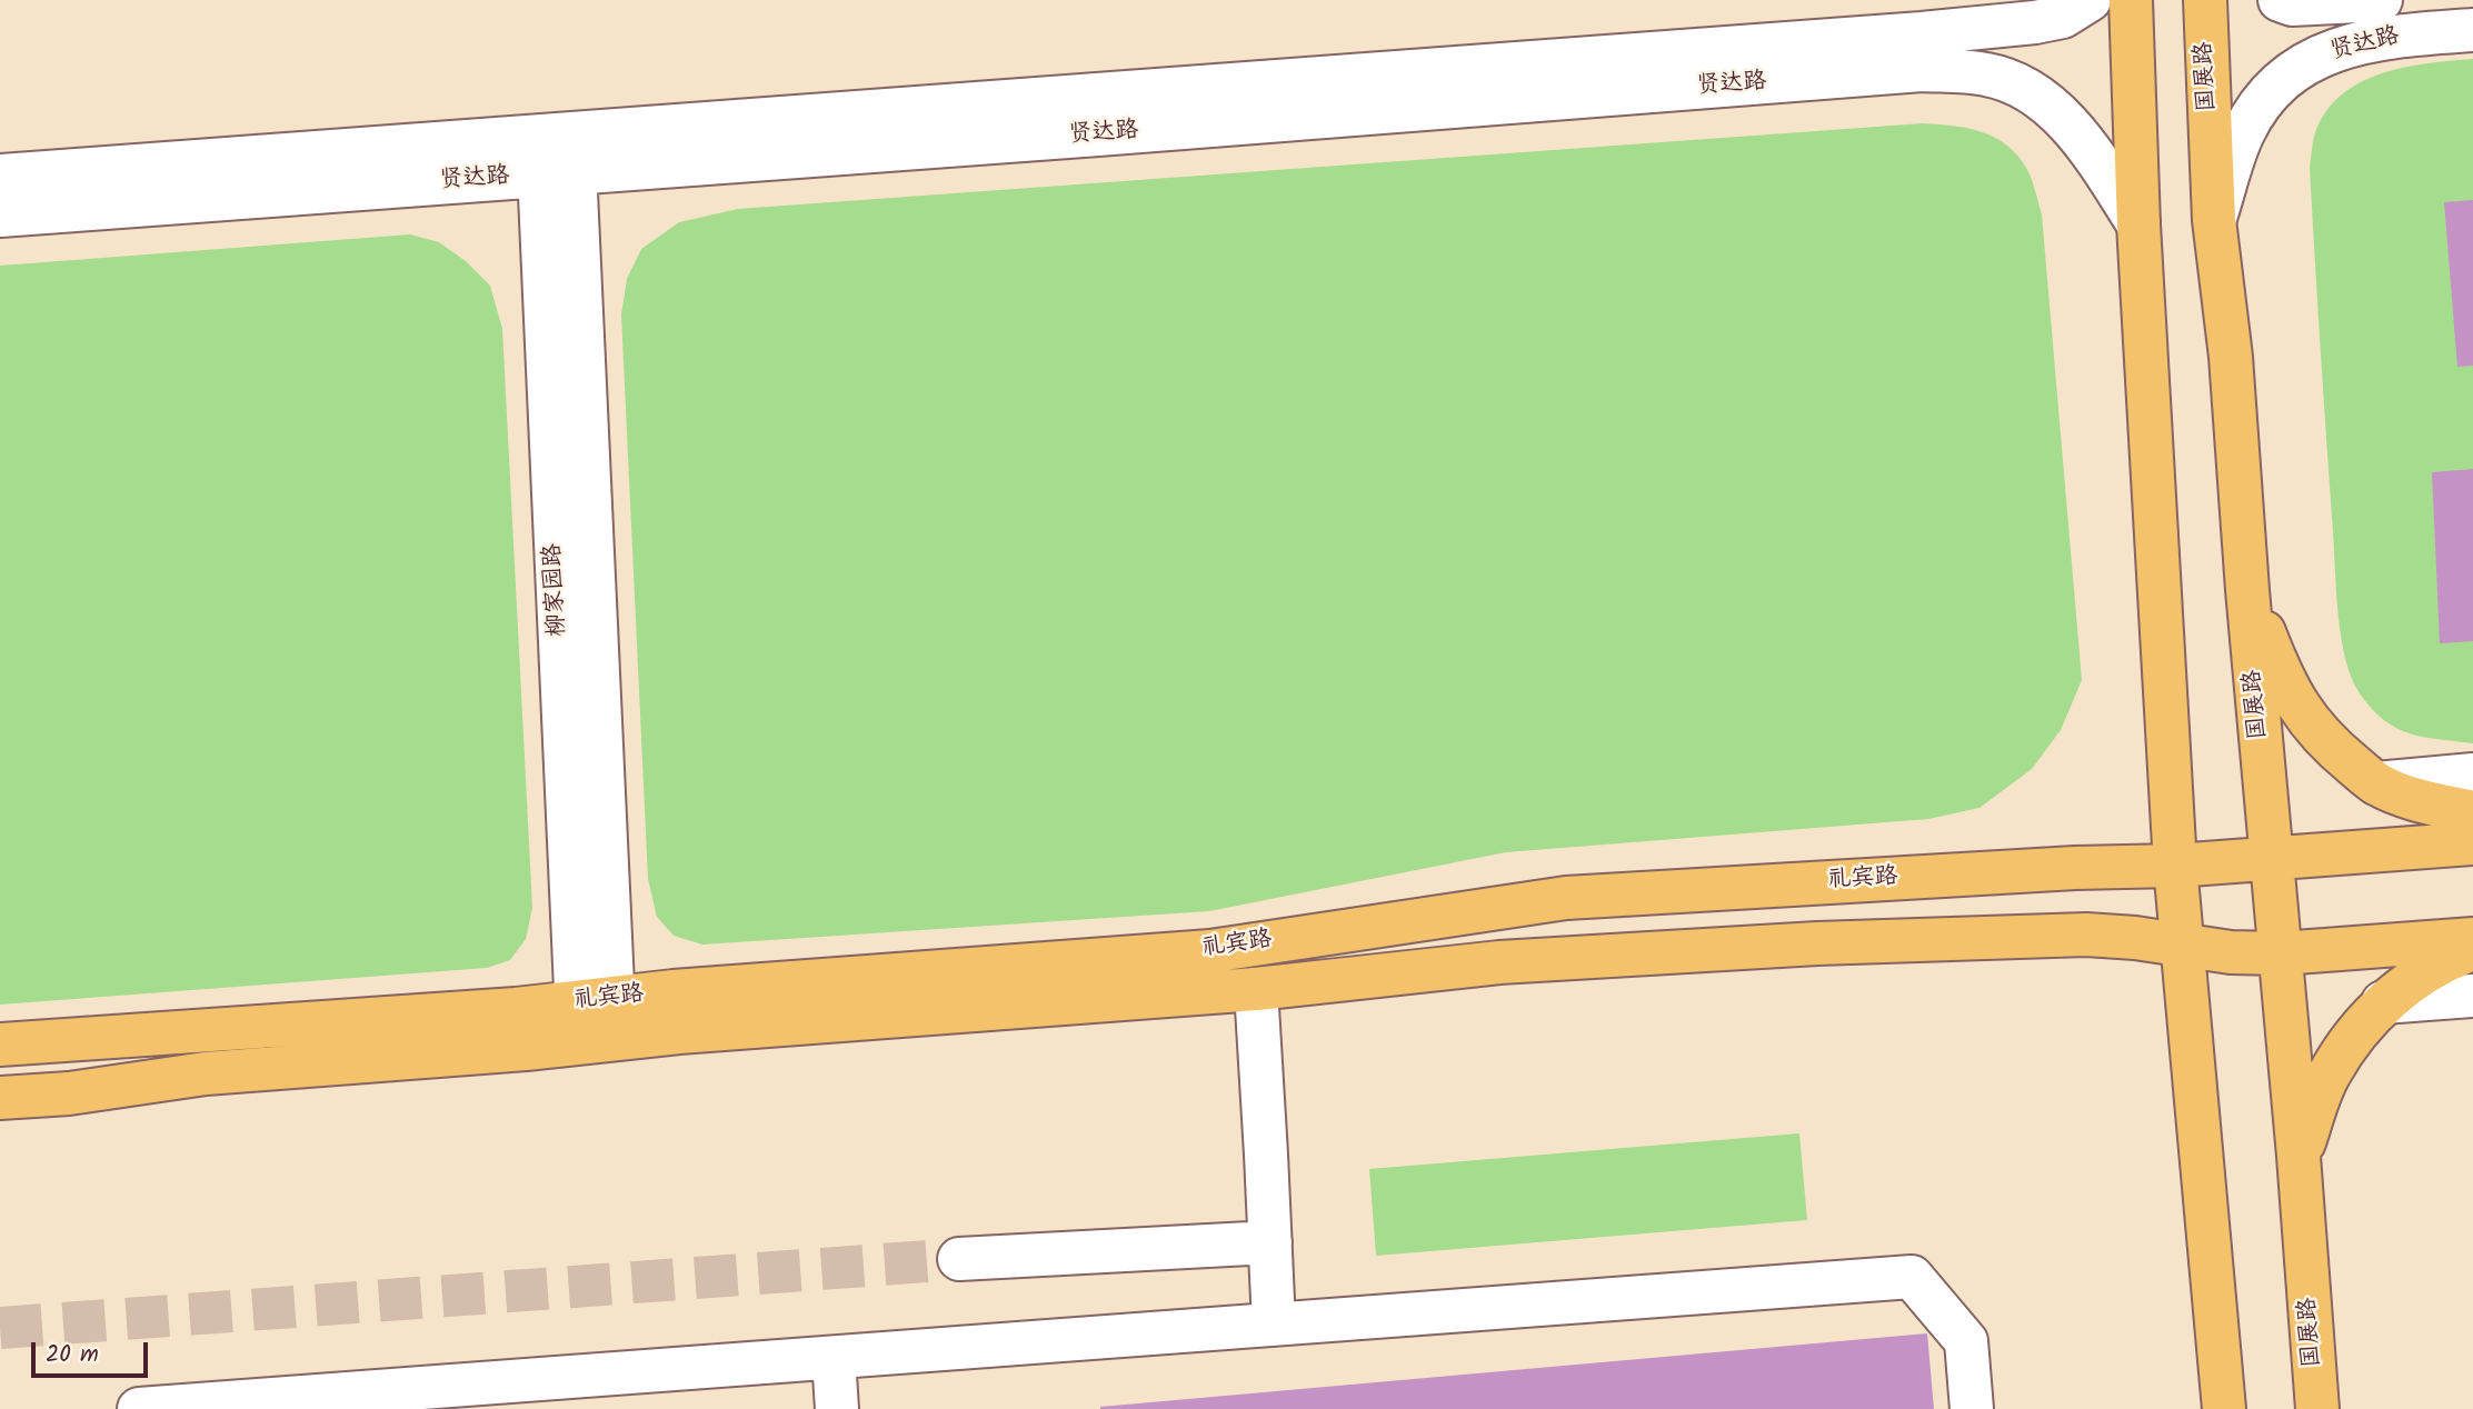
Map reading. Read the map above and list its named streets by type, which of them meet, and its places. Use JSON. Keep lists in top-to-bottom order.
{
  "streets": {
    "main road": ["国展路", "礼宾路"],
    "street": ["贤达路", "柳家园路"]
  },
  "crossings": [
    ["贤达路", "国展路"],
    ["贤达路", "柳家园路"],
    ["国展路", "礼宾路"],
    ["柳家园路", "礼宾路"]
  ],
  "scale_bar": "20 m"
}
